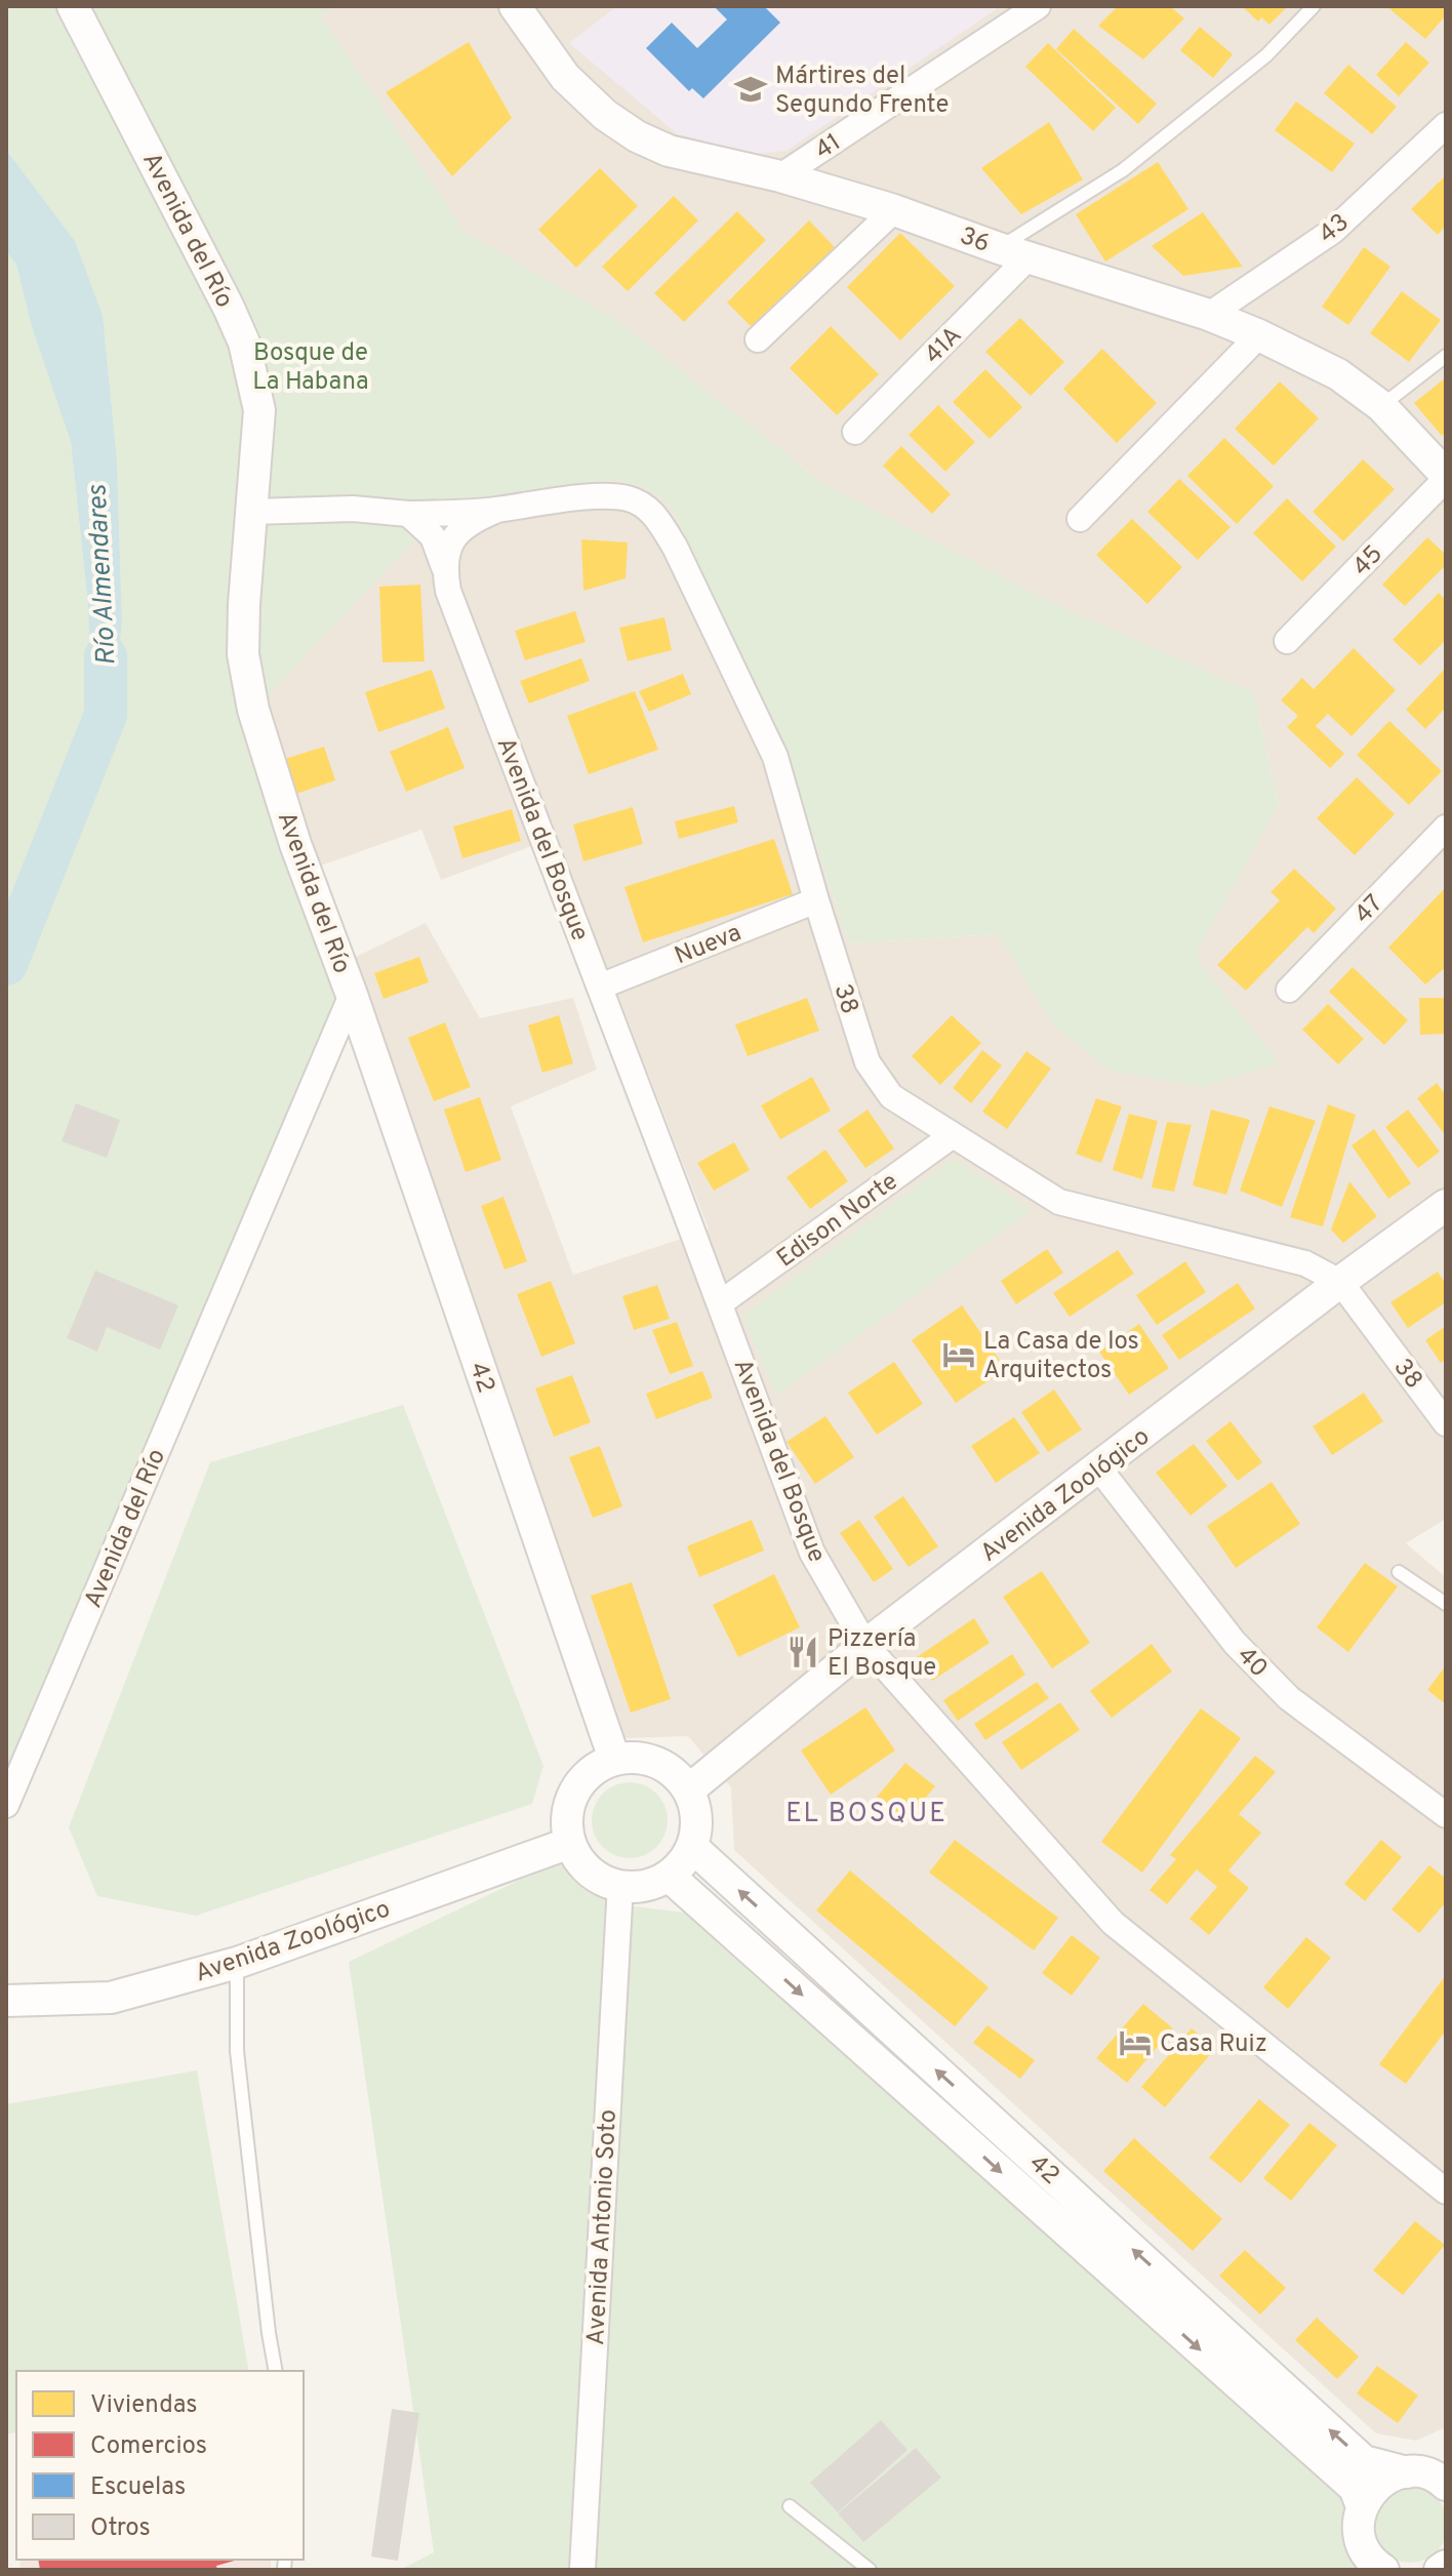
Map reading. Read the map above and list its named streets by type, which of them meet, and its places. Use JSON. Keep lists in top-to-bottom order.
{
  "streets": {
    "street": [
      "41",
      "43",
      "Avenida del Río",
      "36",
      "41A",
      "45",
      "Avenida del Bosque",
      "47",
      "Nueva",
      "38",
      "Edison Norte",
      "42",
      "Avenida Zoológico",
      "40",
      "Avenida Antonio Soto"
    ]
  },
  "crossings": [
    ["41", "36"],
    ["43", "36"],
    ["Avenida del Río", "42"],
    ["36", "41A"],
    ["36", "45"],
    ["Avenida del Bosque", "Nueva"],
    ["Avenida del Bosque", "38"],
    ["Avenida del Bosque", "Edison Norte"],
    ["Avenida del Bosque", "Avenida Zoológico"],
    ["Nueva", "38"],
    ["38", "Edison Norte"],
    ["38", "Avenida Zoológico"],
    ["42", "Avenida Zoológico"],
    ["42", "Avenida Antonio Soto"],
    ["Avenida Zoológico", "40"],
    ["Avenida Zoológico", "Avenida Antonio Soto"]
  ],
  "districts": ["EL BOSQUE"],
  "water": ["Río Almendares"],
  "parks": ["Bosque de La Habana"],
  "places": {
    "school or university": ["Mártires del Segundo Frente"],
    "hotel": ["La Casa de los Arquitectos", "Casa Ruiz"],
    "restaurant": ["Pizzería El Bosque"]
  },
  "legend": [
    "Viviendas",
    "Comercios",
    "Escuelas",
    "Otros"
  ]
}
